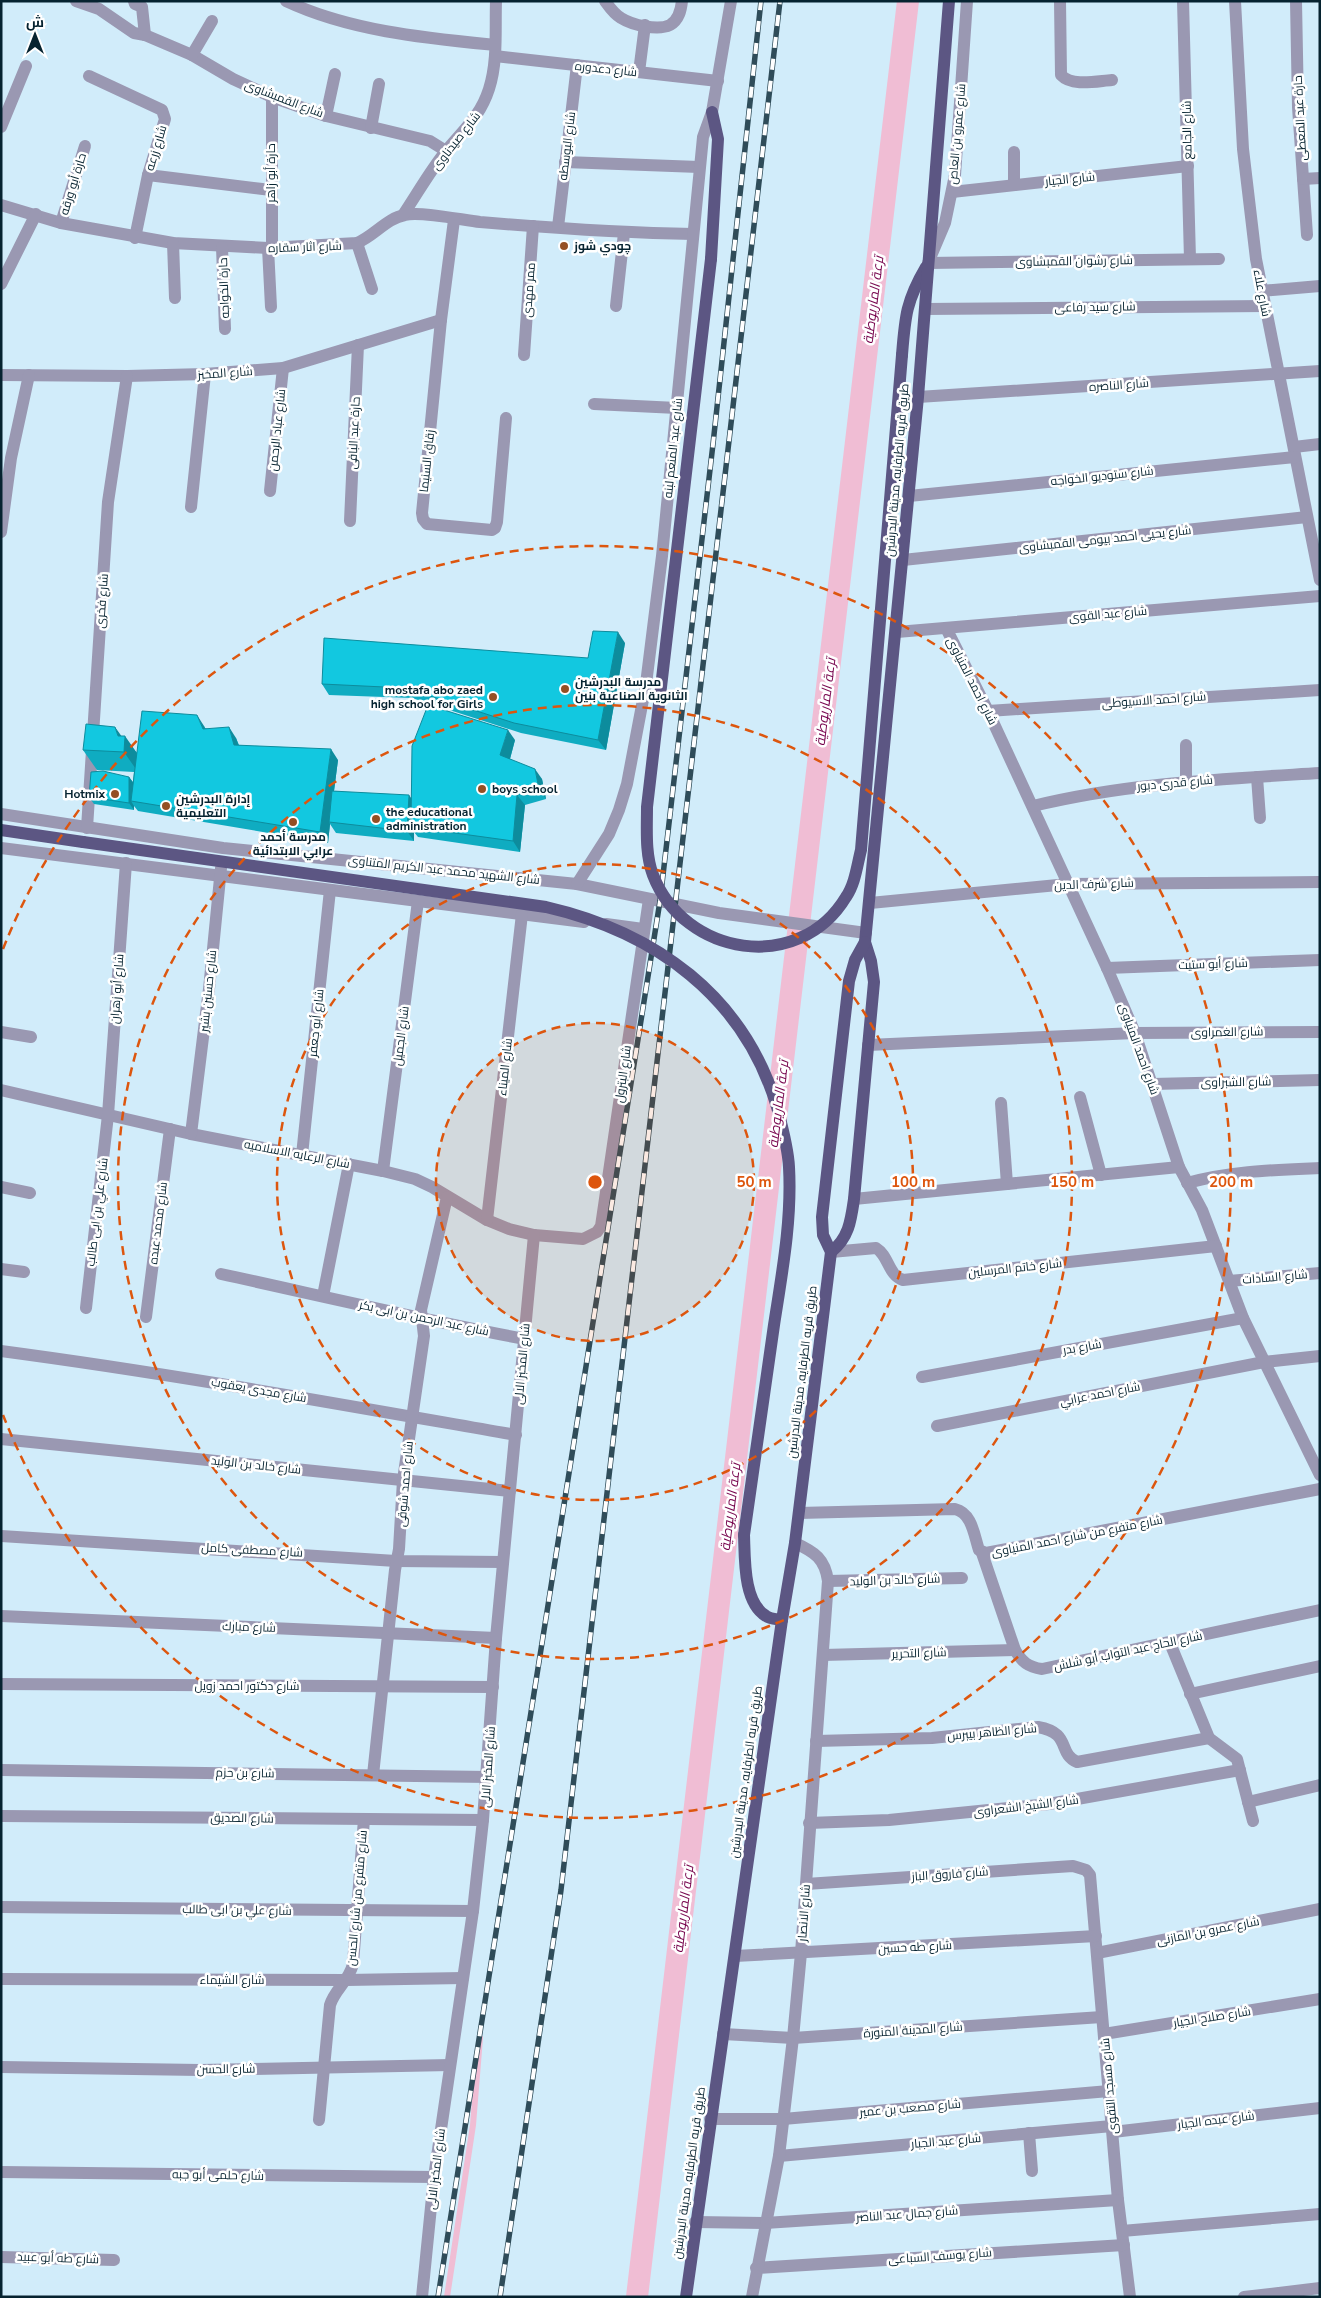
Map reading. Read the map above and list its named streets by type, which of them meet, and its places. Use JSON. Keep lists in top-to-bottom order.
{
  "streets": {
    "main road": ["طريق قريه الطرفايه, مدينة البدرشين"],
    "street": [
      "شارع دعدوره",
      "شارع القمبشاوى",
      "حارة عبد المعطى",
      "شارع الجامع",
      "شارع عمرو بن العاص",
      "شارع صيدناوى",
      "شارع البوسطه",
      "شارع زرعه",
      "حارة أبو زاهر",
      "شارع الجيار",
      "حارة أبو ورقه",
      "شارع اثار سقاره",
      "شارع رشوان القمبشاوى",
      "حارة الخواجه",
      "ممر مهدى",
      "شارع علاء",
      "شارع سيد رفاعى",
      "شارع المخبز",
      "شارع الناصره",
      "شارع عباد الرحمن",
      "حارة عبد الباقى",
      "شارع عبد المنعم لبنه",
      "زقاق السنيما",
      "شارع ستوديو الخواجه",
      "شارع يحيى احمد بيومى القمبشاوى",
      "شارع فخرى",
      "شارع عبد القوى",
      "شارع احمد المنياوى",
      "شارع احمد الاسيوطى",
      "شارع قدرى دبور",
      "شارع الشهيد محمد عبد الكريم المتناوى",
      "شارع شرف الدين",
      "شارع أبو ستيت",
      "شارع أبو زهران",
      "شارع حسنين بشير",
      "شارع أبو جعفر",
      "شارع الغمراوى",
      "شارع الجميل",
      "شارع الميناء",
      "شارع البترول",
      "شارع الشبراوى",
      "شارع الرعايه الاسلاميه",
      "شارع علي بن ابى طالب",
      "شارع محمد عبده",
      "شارع خاتم المرسلين",
      "شارع السادات",
      "شارع عبد الرحمن بن ابى بكر",
      "شارع بدر",
      "شارع المخبز الالى",
      "شارع مجدى يعقوب",
      "شارع احمد عرابي",
      "شارع خالد بن الوليد",
      "شارع احمد شوقى",
      "شارع متفرع من شارع احمد المنياوى",
      "شارع مصطفى كامل",
      "شارع مبارك",
      "شارع الحاج عبد التواب أبو شلش",
      "شارع التحرير",
      "شارع دكتور احمد زويل",
      "شارع الظاهر بيبرس",
      "شارع بن حزم",
      "شارع الشيخ الشعراوى",
      "شارع الصديق",
      "شارع فاروق الباز",
      "شارع متفرع من شارع الحسن",
      "شارع الانصار",
      "شارع عمرو بن المازنى",
      "شارع طه حسين",
      "شارع الشيماء",
      "شارع صلاح الجيار",
      "شارع المدينة المنورة",
      "شارع الحسن",
      "شارع مسجد التقوى",
      "شارع مصعب بن عمير",
      "شارع عبده الجيار",
      "شارع عبد الجبار",
      "شارع حلمى أبو جبه",
      "شارع جمال عبد الناصر",
      "شارع يوسف السباعى",
      "شارع طه أبو عبيد"
    ]
  },
  "crossings": [
    ["شارع دعدوره", "شارع صيدناوى"],
    ["شارع دعدوره", "شارع البوسطه"],
    ["شارع دعدوره", "شارع عبد المنعم لبنه"],
    ["شارع القمبشاوى", "شارع صيدناوى"],
    ["شارع القمبشاوى", "حارة أبو زاهر"],
    ["شارع الجامع", "شارع الجيار"],
    ["شارع الجامع", "شارع رشوان القمبشاوى"],
    ["شارع عمرو بن العاص", "شارع الجيار"],
    ["شارع عمرو بن العاص", "شارع رشوان القمبشاوى"],
    ["شارع عمرو بن العاص", "طريق قريه الطرفايه, مدينة البدرشين"],
    ["شارع صيدناوى", "شارع اثار سقاره"],
    ["شارع زرعه", "شارع اثار سقاره"],
    ["حارة أبو زاهر", "شارع اثار سقاره"],
    ["حارة أبو ورقه", "شارع اثار سقاره"],
    ["شارع اثار سقاره", "حارة الخواجه"],
    ["شارع رشوان القمبشاوى", "طريق قريه الطرفايه, مدينة البدرشين"],
    ["شارع علاء", "شارع سيد رفاعى"],
    ["شارع علاء", "شارع الناصره"],
    ["شارع علاء", "شارع ستوديو الخواجه"],
    ["شارع علاء", "شارع يحيى احمد بيومى القمبشاوى"],
    ["شارع سيد رفاعى", "طريق قريه الطرفايه, مدينة البدرشين"],
    ["شارع المخبز", "شارع عباد الرحمن"],
    ["شارع المخبز", "حارة عبد الباقى"],
    ["شارع المخبز", "زقاق السنيما"],
    ["شارع المخبز", "شارع فخرى"],
    ["شارع الناصره", "طريق قريه الطرفايه, مدينة البدرشين"],
    ["شارع عبد المنعم لبنه", "شارع الشهيد محمد عبد الكريم المتناوى"],
    ["طريق قريه الطرفايه, مدينة البدرشين", "شارع ستوديو الخواجه"],
    ["طريق قريه الطرفايه, مدينة البدرشين", "شارع يحيى احمد بيومى القمبشاوى"],
    ["طريق قريه الطرفايه, مدينة البدرشين", "شارع عبد القوى"],
    ["طريق قريه الطرفايه, مدينة البدرشين", "شارع الشهيد محمد عبد الكريم المتناوى"],
    ["طريق قريه الطرفايه, مدينة البدرشين", "شارع شرف الدين"],
    ["طريق قريه الطرفايه, مدينة البدرشين", "شارع الغمراوى"],
    ["طريق قريه الطرفايه, مدينة البدرشين", "شارع خاتم المرسلين"],
    ["طريق قريه الطرفايه, مدينة البدرشين", "شارع متفرع من شارع احمد المنياوى"],
    ["طريق قريه الطرفايه, مدينة البدرشين", "شارع الانصار"],
    ["طريق قريه الطرفايه, مدينة البدرشين", "شارع طه حسين"],
    ["طريق قريه الطرفايه, مدينة البدرشين", "شارع المدينة المنورة"],
    ["طريق قريه الطرفايه, مدينة البدرشين", "شارع مصعب بن عمير"],
    ["طريق قريه الطرفايه, مدينة البدرشين", "شارع جمال عبد الناصر"],
    ["شارع فخرى", "شارع الشهيد محمد عبد الكريم المتناوى"],
    ["شارع عبد القوى", "شارع احمد المنياوى"],
    ["شارع احمد المنياوى", "شارع احمد الاسيوطى"],
    ["شارع احمد المنياوى", "شارع قدرى دبور"],
    ["شارع احمد المنياوى", "شارع شرف الدين"],
    ["شارع احمد المنياوى", "شارع أبو ستيت"],
    ["شارع احمد المنياوى", "شارع الغمراوى"],
    ["شارع احمد المنياوى", "شارع الشبراوى"],
    ["شارع احمد المنياوى", "شارع خاتم المرسلين"],
    ["شارع احمد المنياوى", "شارع السادات"],
    ["شارع احمد المنياوى", "شارع بدر"],
    ["شارع احمد المنياوى", "شارع احمد عرابي"],
    ["شارع الشهيد محمد عبد الكريم المتناوى", "شارع حسنين بشير"],
    ["شارع الشهيد محمد عبد الكريم المتناوى", "شارع البترول"],
    ["شارع أبو زهران", "شارع الرعايه الاسلاميه"],
    ["شارع أبو زهران", "شارع علي بن ابى طالب"],
    ["شارع حسنين بشير", "شارع الرعايه الاسلاميه"],
    ["شارع أبو جعفر", "شارع الرعايه الاسلاميه"],
    ["شارع الجميل", "شارع الرعايه الاسلاميه"],
    ["شارع الميناء", "شارع الرعايه الاسلاميه"],
    ["شارع البترول", "شارع الرعايه الاسلاميه"],
    ["شارع الرعايه الاسلاميه", "شارع علي بن ابى طالب"],
    ["شارع الرعايه الاسلاميه", "شارع محمد عبده"],
    ["شارع الرعايه الاسلاميه", "شارع المخبز الالى"],
    ["شارع الرعايه الاسلاميه", "شارع احمد شوقى"],
    ["شارع علي بن ابى طالب", "شارع المخبز الالى"],
    ["شارع علي بن ابى طالب", "شارع متفرع من شارع الحسن"],
    ["شارع عبد الرحمن بن ابى بكر", "شارع المخبز الالى"],
    ["شارع عبد الرحمن بن ابى بكر", "شارع احمد شوقى"],
    ["شارع المخبز الالى", "شارع مجدى يعقوب"],
    ["شارع المخبز الالى", "شارع خالد بن الوليد"],
    ["شارع المخبز الالى", "شارع مصطفى كامل"],
    ["شارع المخبز الالى", "شارع مبارك"],
    ["شارع المخبز الالى", "شارع دكتور احمد زويل"],
    ["شارع المخبز الالى", "شارع بن حزم"],
    ["شارع المخبز الالى", "شارع الصديق"],
    ["شارع المخبز الالى", "شارع الشيماء"],
    ["شارع المخبز الالى", "شارع الحسن"],
    ["شارع المخبز الالى", "شارع حلمى أبو جبه"],
    ["شارع مجدى يعقوب", "شارع احمد شوقى"],
    ["شارع خالد بن الوليد", "شارع احمد شوقى"],
    ["شارع خالد بن الوليد", "شارع الانصار"],
    ["شارع احمد شوقى", "شارع مصطفى كامل"],
    ["شارع احمد شوقى", "شارع مبارك"],
    ["شارع احمد شوقى", "شارع دكتور احمد زويل"],
    ["شارع احمد شوقى", "شارع بن حزم"],
    ["شارع متفرع من شارع احمد المنياوى", "شارع الحاج عبد التواب أبو شلش"],
    ["شارع الحاج عبد التواب أبو شلش", "شارع التحرير"],
    ["شارع التحرير", "شارع الانصار"],
    ["شارع الظاهر بيبرس", "شارع الانصار"],
    ["شارع الشيخ الشعراوى", "شارع الانصار"],
    ["شارع الصديق", "شارع متفرع من شارع الحسن"],
    ["شارع فاروق الباز", "شارع الانصار"],
    ["شارع فاروق الباز", "شارع مسجد التقوى"],
    ["شارع متفرع من شارع الحسن", "شارع الشيماء"],
    ["شارع متفرع من شارع الحسن", "شارع الحسن"],
    ["شارع الانصار", "شارع طه حسين"],
    ["شارع الانصار", "شارع المدينة المنورة"],
    ["شارع الانصار", "شارع مصعب بن عمير"],
    ["شارع الانصار", "شارع عبد الجبار"],
    ["شارع الانصار", "شارع جمال عبد الناصر"],
    ["شارع الانصار", "شارع يوسف السباعى"],
    ["شارع عمرو بن المازنى", "شارع مسجد التقوى"],
    ["شارع طه حسين", "شارع مسجد التقوى"],
    ["شارع صلاح الجيار", "شارع مسجد التقوى"],
    ["شارع المدينة المنورة", "شارع مسجد التقوى"],
    ["شارع مسجد التقوى", "شارع مصعب بن عمير"],
    ["شارع مسجد التقوى", "شارع عبده الجيار"],
    ["شارع مسجد التقوى", "شارع عبد الجبار"],
    ["شارع مسجد التقوى", "شارع جمال عبد الناصر"],
    ["شارع مسجد التقوى", "شارع يوسف السباعى"],
    ["شارع عبده الجيار", "شارع عبد الجبار"]
  ],
  "water": ["ترعة الماريوطية"],
  "places": [
    "چودي شوز",
    "مدرسة البدرشين الثانوية الصناعية بنين",
    "mostafa abo zaed high school for Girls",
    "boys school",
    "Hotmix",
    "إدارة البدرشين التعليمية",
    "the educational administration",
    "مدرسة أحمد عرابي الابتدائية"
  ],
  "north": "top",
  "rings": [
    "50 m",
    "100 m",
    "150 m",
    "200 m"
  ]
}
